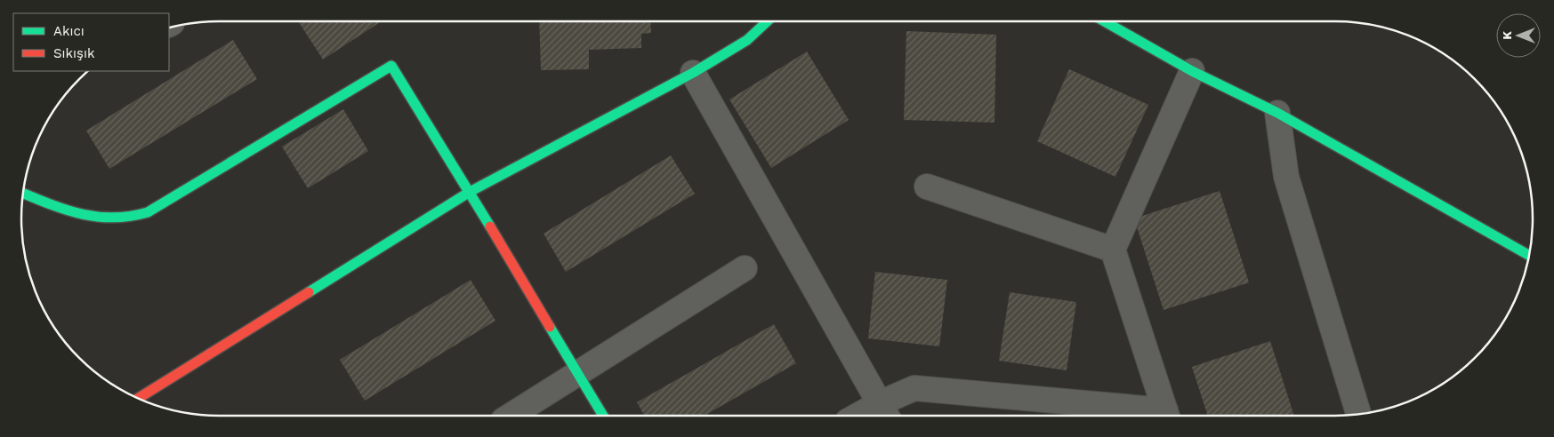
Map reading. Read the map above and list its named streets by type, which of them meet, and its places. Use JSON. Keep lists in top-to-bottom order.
{
  "legend": ["Akıcı", "Sıkışık"],
  "north": "left"
}
